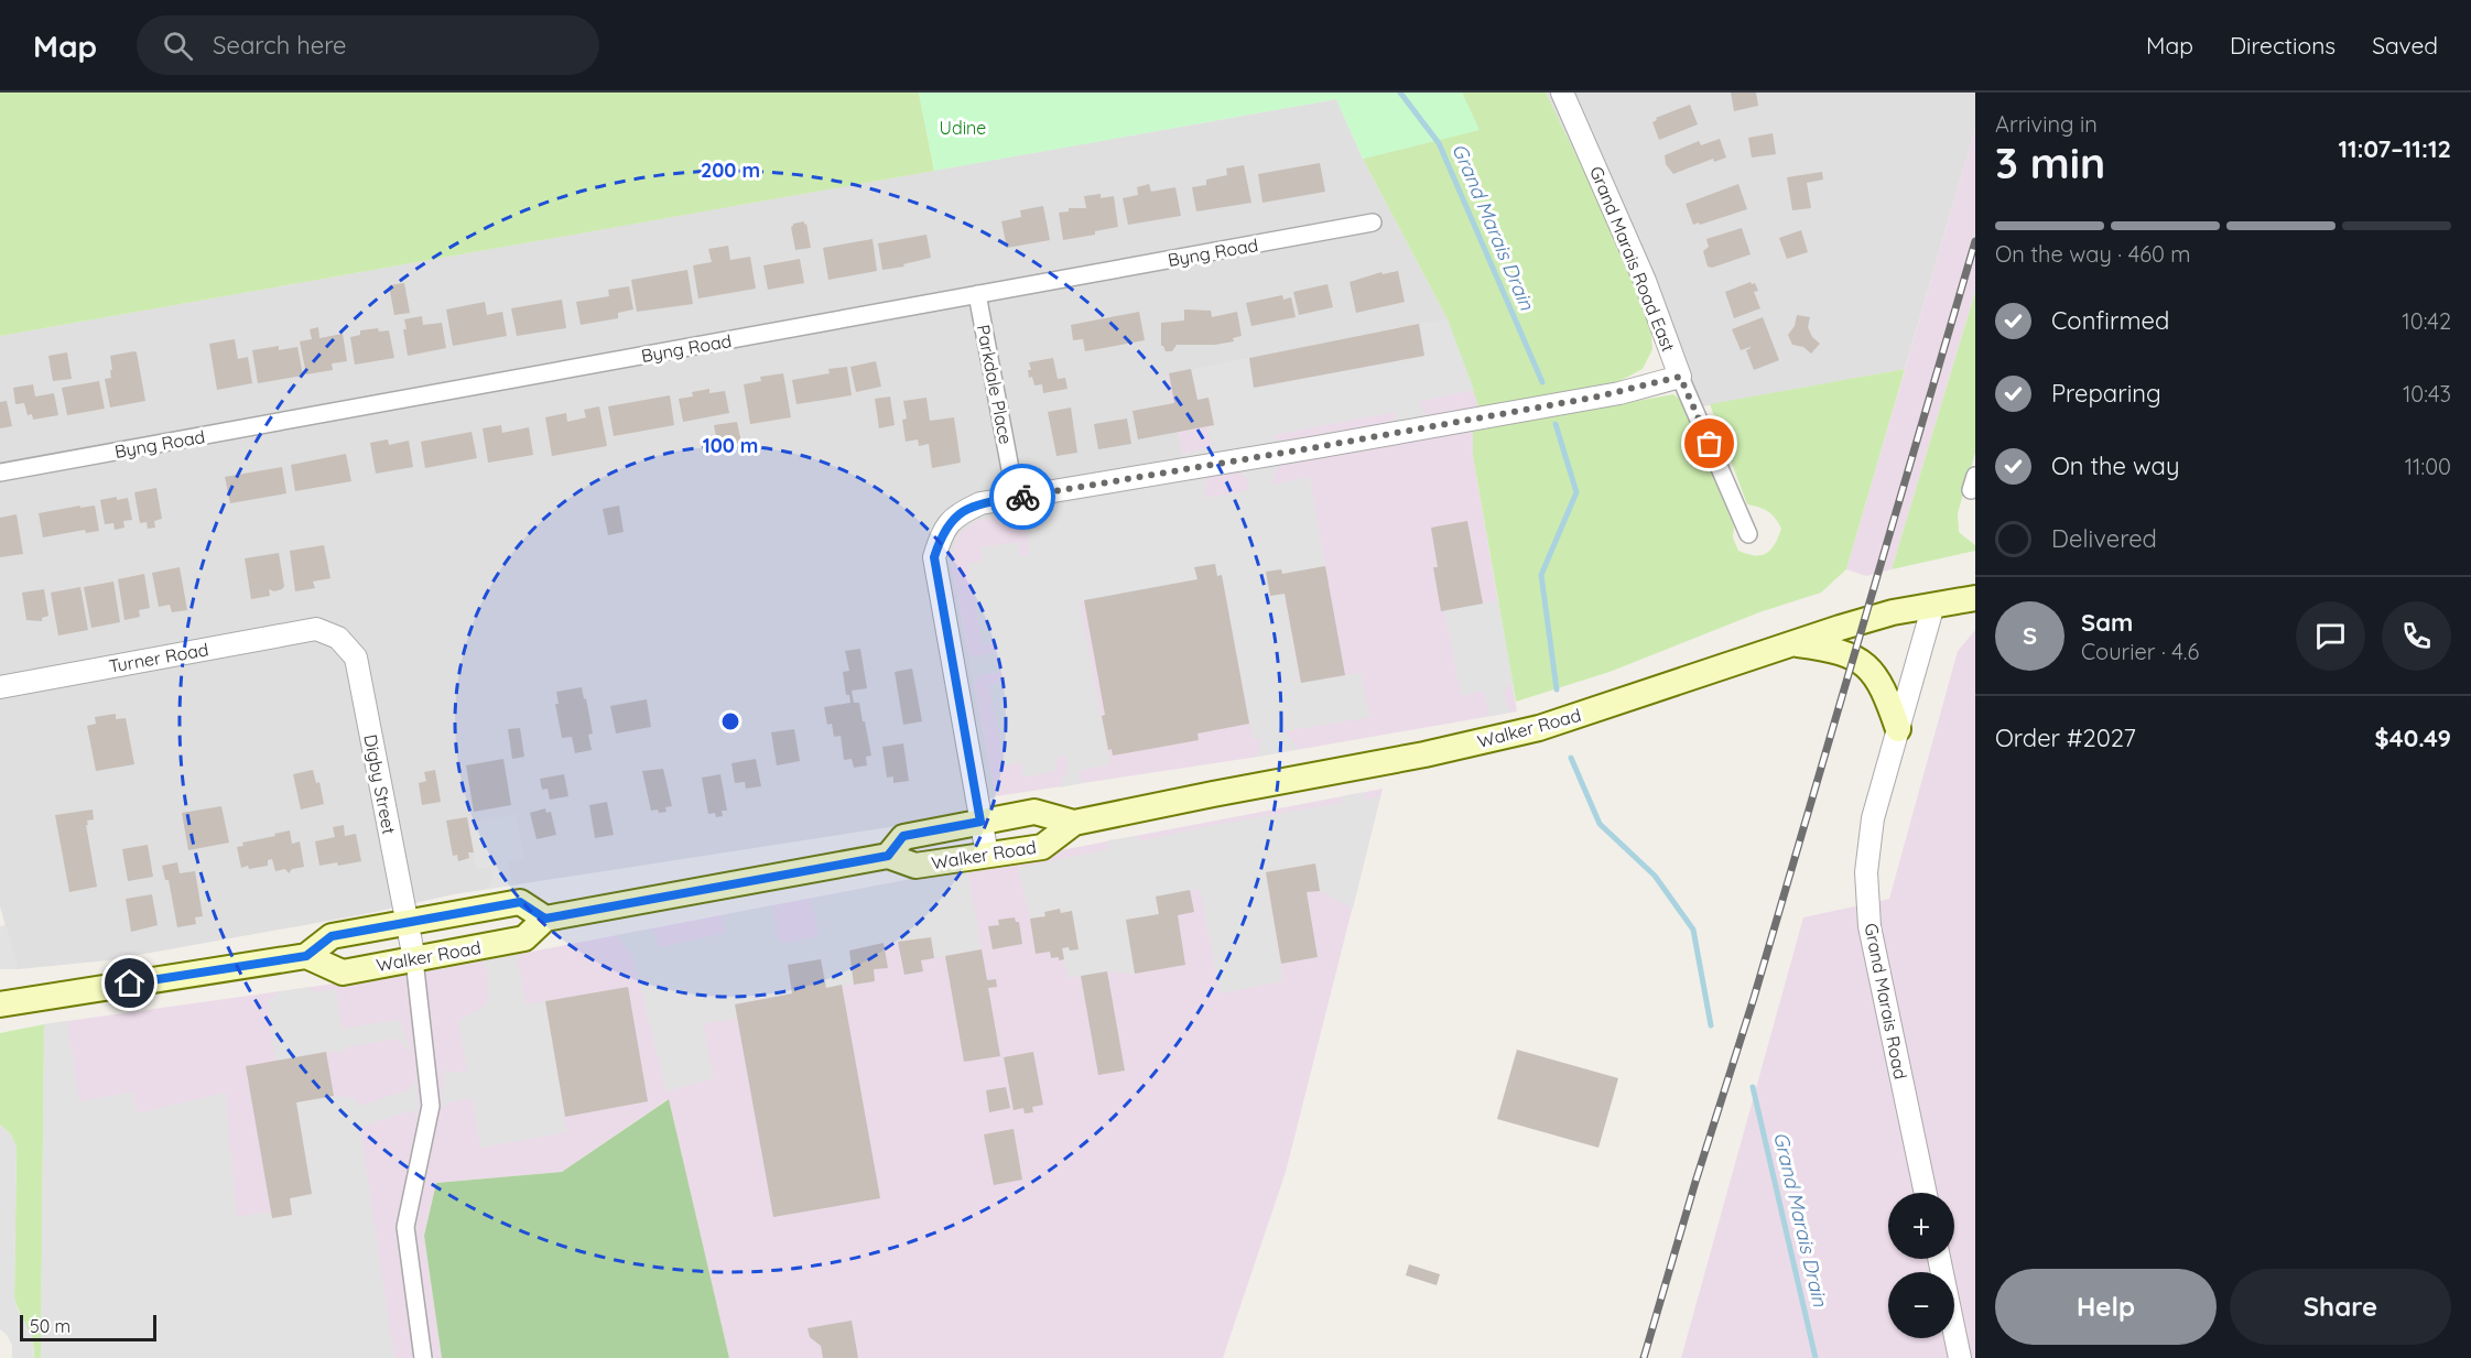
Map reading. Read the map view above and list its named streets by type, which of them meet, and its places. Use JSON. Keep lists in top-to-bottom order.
{
  "streets": {
    "main road": ["Walker Road"],
    "street": [
      "Byng Road",
      "Grand Marais Road East",
      "Parkdale Place",
      "Turner Road",
      "Digby Street",
      "Grand Marais Road"
    ]
  },
  "crossings": [
    ["Byng Road", "Parkdale Place"],
    ["Turner Road", "Digby Street"],
    ["Walker Road", "Digby Street"],
    ["Walker Road", "Grand Marais Road"]
  ],
  "water": ["Grand Marais Drain"],
  "parks": ["Udine"],
  "scale_bar": "50 m",
  "page": {
    "header": "Map",
    "search": "Search here",
    "nav": ["Map", "Directions", "Saved"],
    "heading": ["3 min", "Arriving in", "11:07–11:12"],
    "panel": [
      "Sam",
      "Courier · 4.6",
      "Order #2027",
      "$40.49"
    ],
    "bar": "On the way · 460 m",
    "list": [
      ["Confirmed", "10:42"],
      ["Preparing", "10:43"],
      ["On the way", "11:00"],
      "Delivered"
    ],
    "round": "S",
    "map_buttons": ["+", "−"],
    "buttons": ["Help", "Share"],
    "scale": "50 m"
  },
  "rings": ["200 m", "100 m"]
}
